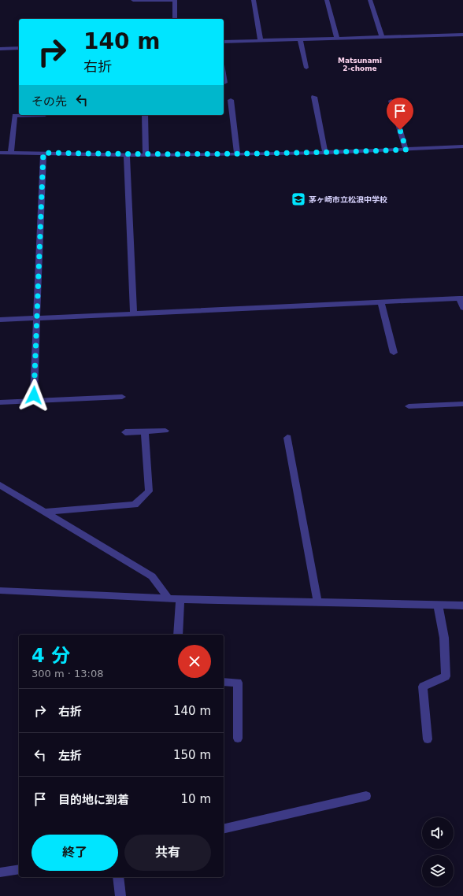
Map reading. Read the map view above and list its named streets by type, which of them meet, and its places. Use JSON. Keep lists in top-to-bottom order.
{
  "districts": ["Matsunami 2-chome"],
  "places": {
    "school or university": ["茅ヶ崎市立松浪中学校"]
  },
  "page": {
    "turn": ["140 m", "右折"],
    "then": "その先",
    "heading": ["4 分", "300 m · 13:08"],
    "list": [
      {
        "name": "右折",
        "value": "140 m"
      },
      {
        "name": "左折",
        "value": "150 m"
      },
      {
        "name": "目的地に到着",
        "value": "10 m"
      }
    ],
    "buttons": ["終了", "共有"]
  }
}
